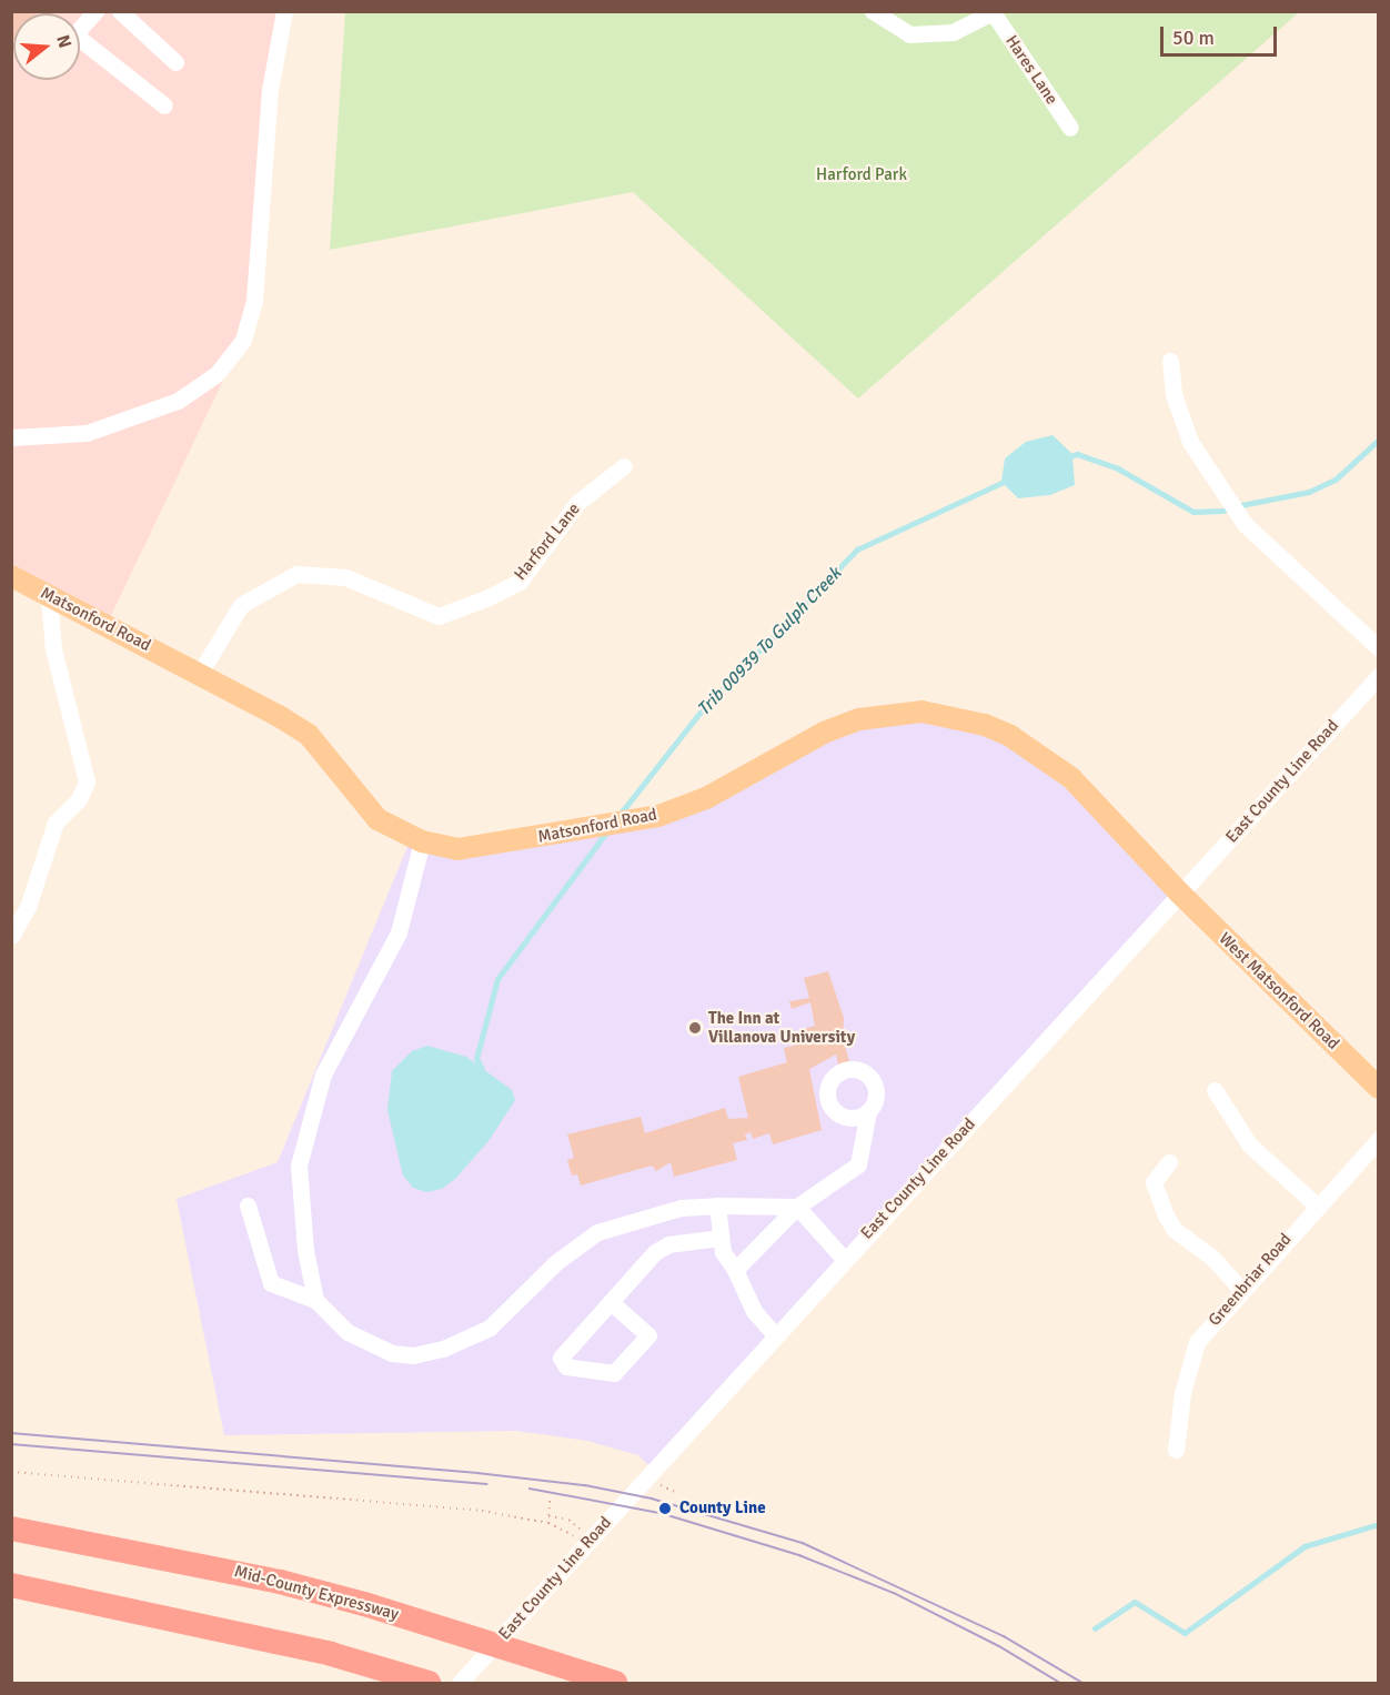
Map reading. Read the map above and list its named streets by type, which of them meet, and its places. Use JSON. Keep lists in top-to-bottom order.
{
  "streets": {
    "highway": ["Mid-County Expressway"],
    "main road": ["Matsonford Road", "West Matsonford Road"],
    "street": [
      "Hares Lane",
      "Harford Lane",
      "East County Line Road",
      "Greenbriar Road"
    ]
  },
  "crossings": [
    ["Harford Lane", "Matsonford Road"],
    ["Matsonford Road", "East County Line Road"],
    ["Matsonford Road", "West Matsonford Road"],
    ["East County Line Road", "West Matsonford Road"]
  ],
  "water": ["Trib 00939 To Gulph Creek"],
  "parks": ["Harford Park"],
  "places": ["The Inn at Villanova University", "County Line"],
  "scale_bar": "50 m",
  "north": "right"
}
